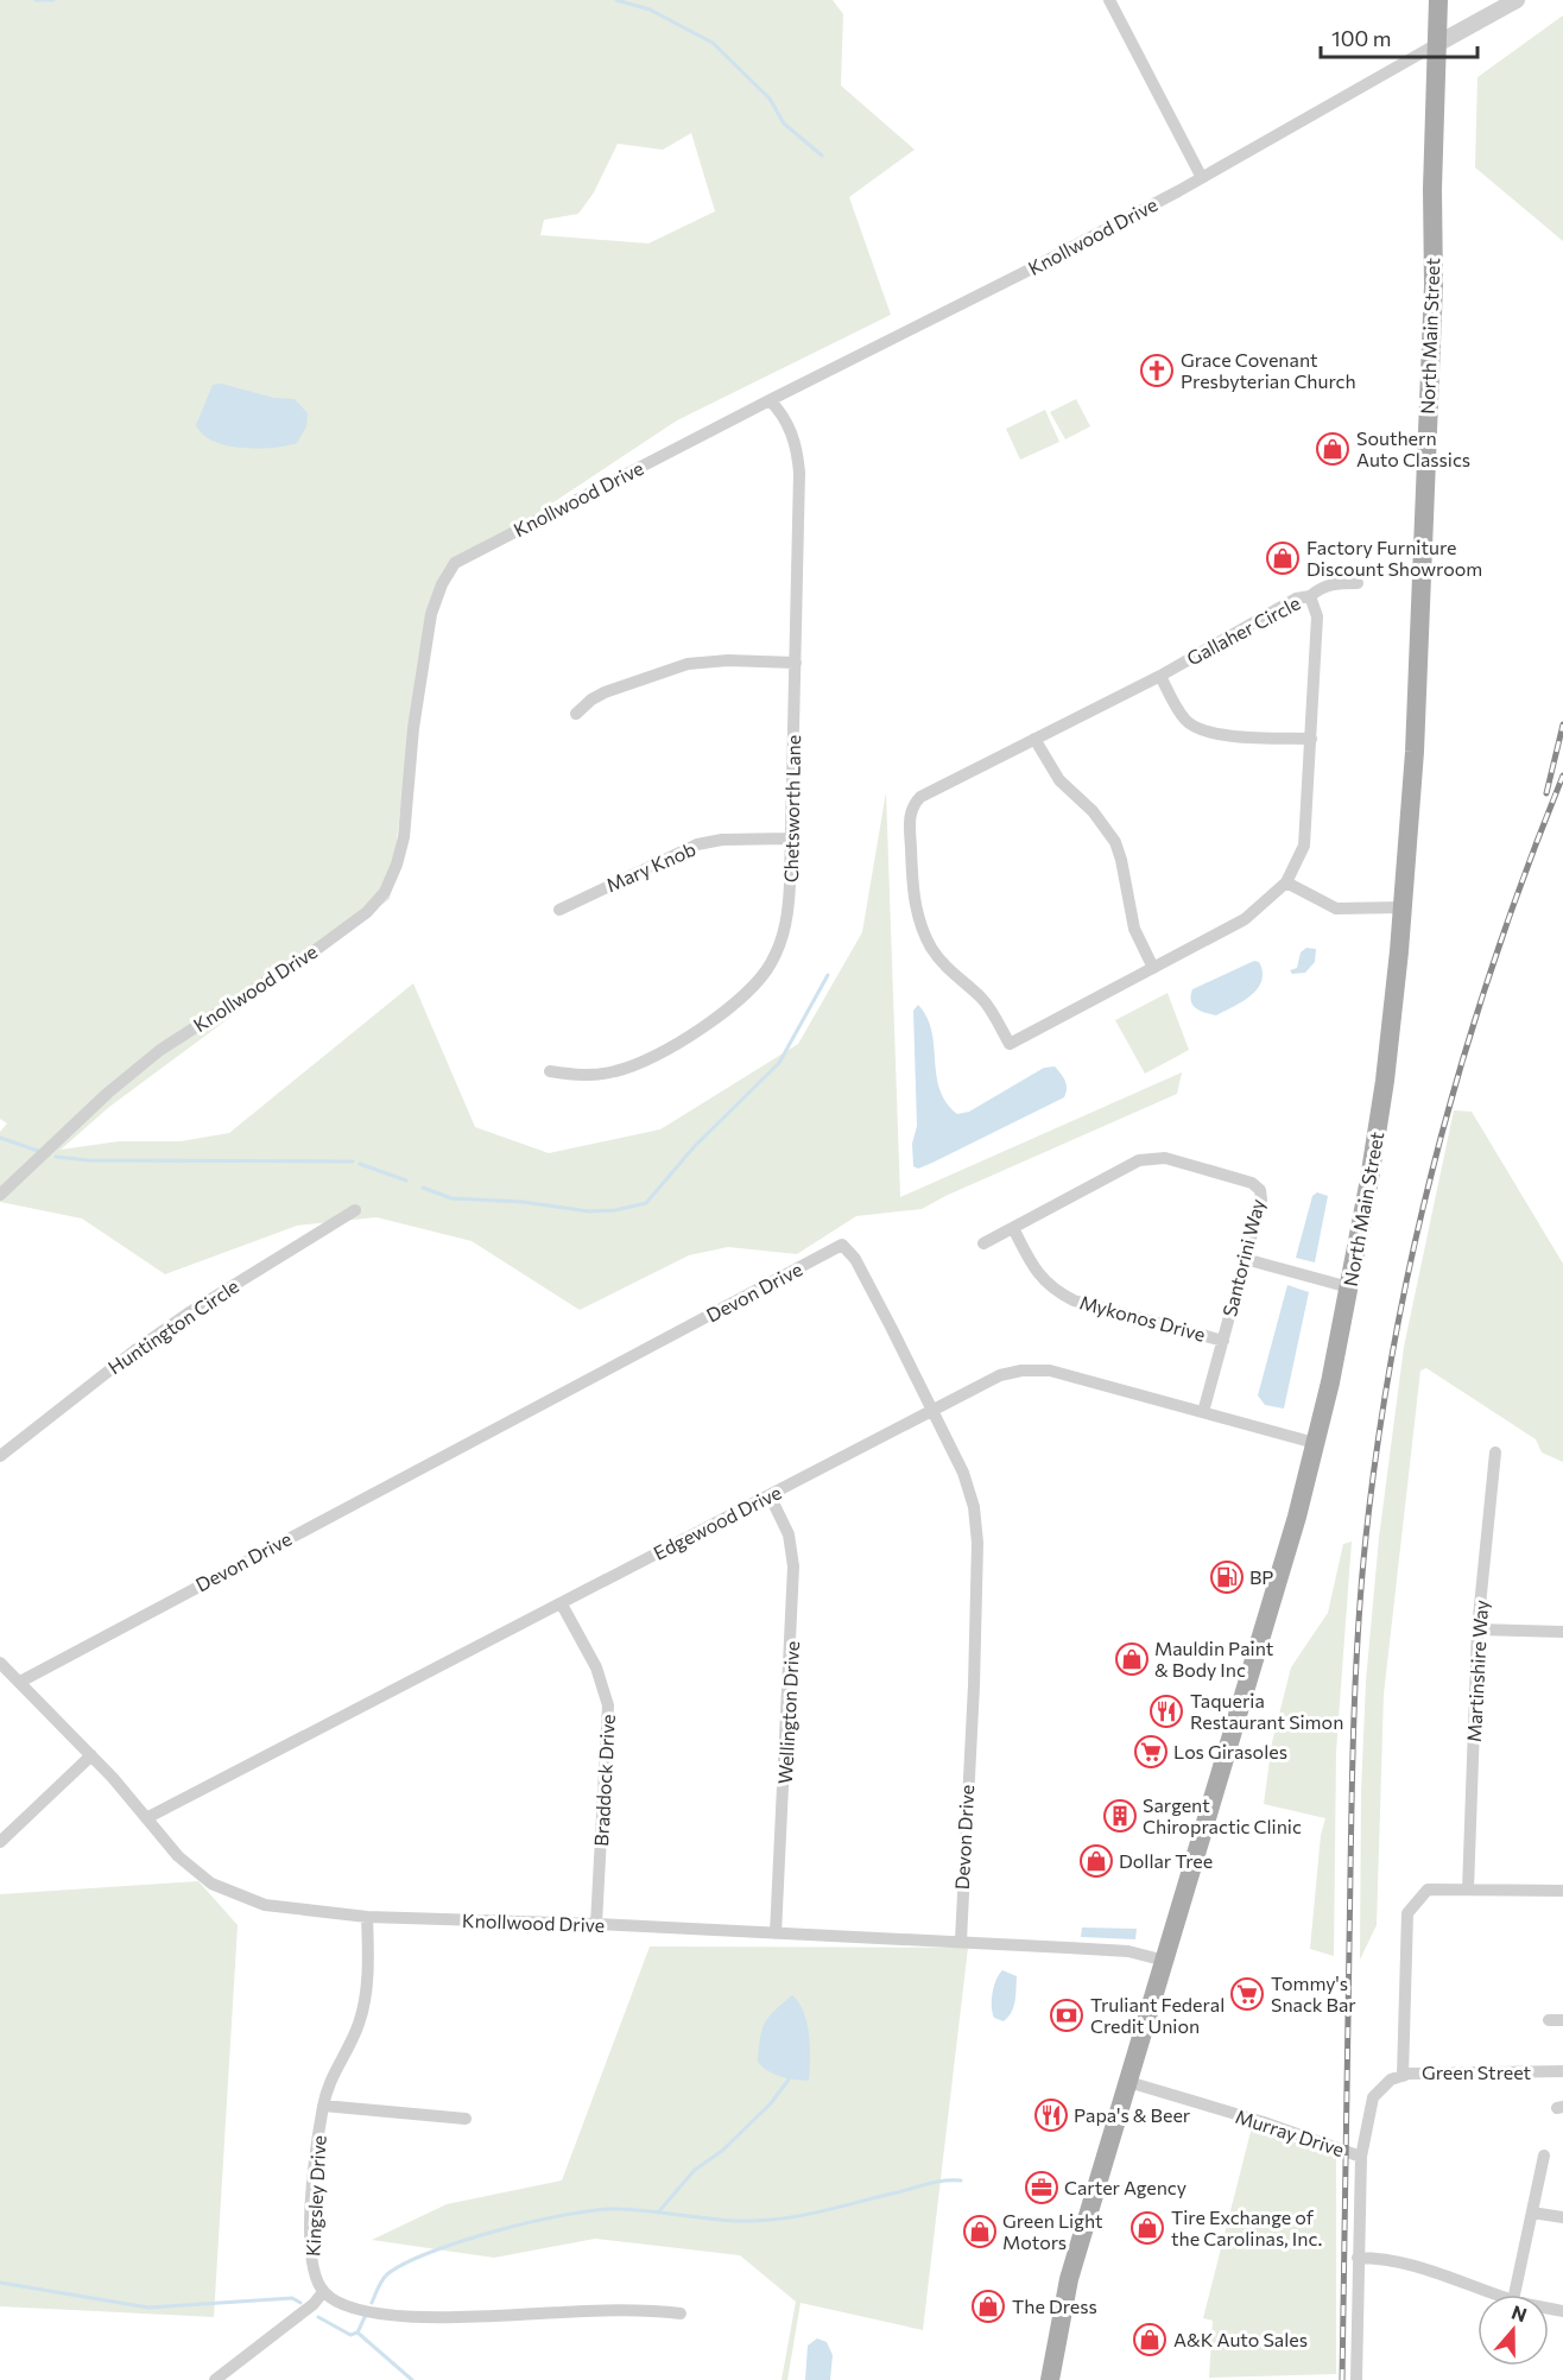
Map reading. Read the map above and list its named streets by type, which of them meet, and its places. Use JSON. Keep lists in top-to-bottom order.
{
  "streets": {
    "main road": ["North Main Street"],
    "street": [
      "Knollwood Drive",
      "Gallaher Circle",
      "Chetsworth Lane",
      "Mary Knob",
      "Santorini Way",
      "Devon Drive",
      "Mykonos Drive",
      "Huntington Circle",
      "Edgewood Drive",
      "Martinshire Way",
      "Wellington Drive",
      "Braddock Drive",
      "Green Street",
      "Murray Drive",
      "Kingsley Drive"
    ]
  },
  "crossings": [
    ["Knollwood Drive", "North Main Street"],
    ["Knollwood Drive", "Chetsworth Lane"],
    ["Knollwood Drive", "Devon Drive"],
    ["Knollwood Drive", "Edgewood Drive"],
    ["Knollwood Drive", "Wellington Drive"],
    ["Knollwood Drive", "Braddock Drive"],
    ["Knollwood Drive", "Kingsley Drive"],
    ["North Main Street", "Edgewood Drive"],
    ["North Main Street", "Murray Drive"],
    ["Chetsworth Lane", "Mary Knob"],
    ["Santorini Way", "Mykonos Drive"],
    ["Santorini Way", "Edgewood Drive"],
    ["Devon Drive", "Edgewood Drive"],
    ["Edgewood Drive", "Wellington Drive"],
    ["Edgewood Drive", "Braddock Drive"],
    ["Green Street", "Murray Drive"]
  ],
  "places": {
    "church": ["Grace Covenant Presbyterian Church"],
    "shop": [
      "Southern Auto Classics",
      "Factory Furniture Discount Showroom",
      "Mauldin Paint & Body Inc",
      "Dollar Tree",
      "Tire Exchange of the Carolinas, Inc.",
      "Green Light Motors",
      "The Dress",
      "A&K Auto Sales"
    ],
    "fuel station": ["BP"],
    "restaurant": ["Taqueria Restaurant Simon", "Papa's & Beer"],
    "supermarket": ["Los Girasoles", "Tommy's Snack Bar"],
    "building": ["Sargent Chiropractic Clinic"],
    "bank": ["Truliant Federal Credit Union"],
    "office": ["Carter Agency"]
  },
  "scale_bar": "100 m",
  "north": "top"
}
